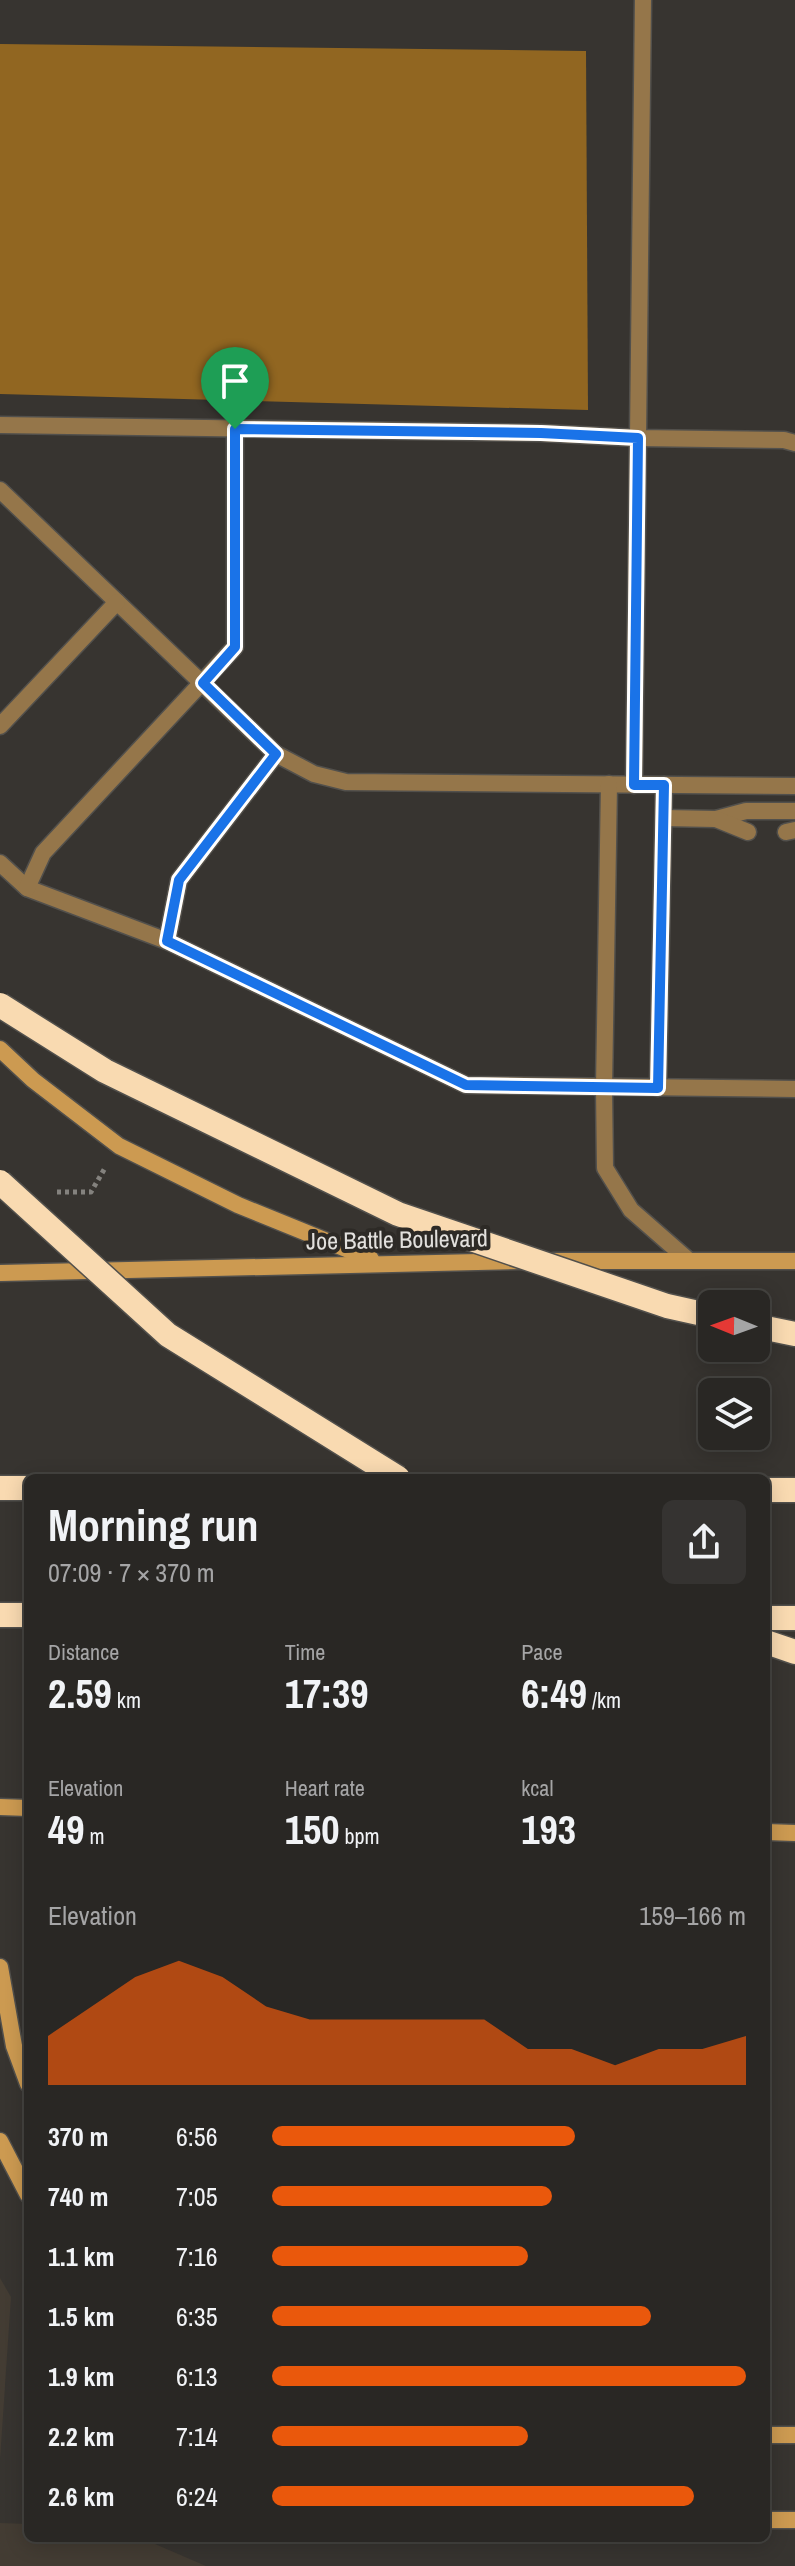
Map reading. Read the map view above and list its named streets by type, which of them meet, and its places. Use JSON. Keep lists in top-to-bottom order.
{
  "streets": {
    "main road": ["Joe Battle Boulevard"]
  },
  "north": "left",
  "page": {
    "heading": ["Morning run", "07:09 · 7 × 370 m"],
    "stats": [
      ["Distance", "2.59 km"],
      ["Time", "17:39"],
      ["Pace", "6:49 /km"],
      ["Elevation", "49 m"],
      ["Heart rate", "150 bpm"],
      ["kcal", "193"]
    ],
    "chart": ["Elevation", "159–166 m"],
    "list": [
      {
        "name": "370 m",
        "note": "6:56"
      },
      {
        "name": "740 m",
        "note": "7:05"
      },
      {
        "name": "1.1 km",
        "note": "7:16"
      },
      {
        "name": "1.5 km",
        "note": "6:35"
      },
      {
        "name": "1.9 km",
        "note": "6:13"
      },
      {
        "name": "2.2 km",
        "note": "7:14"
      },
      {
        "name": "2.6 km",
        "note": "6:24"
      }
    ]
  }
}
